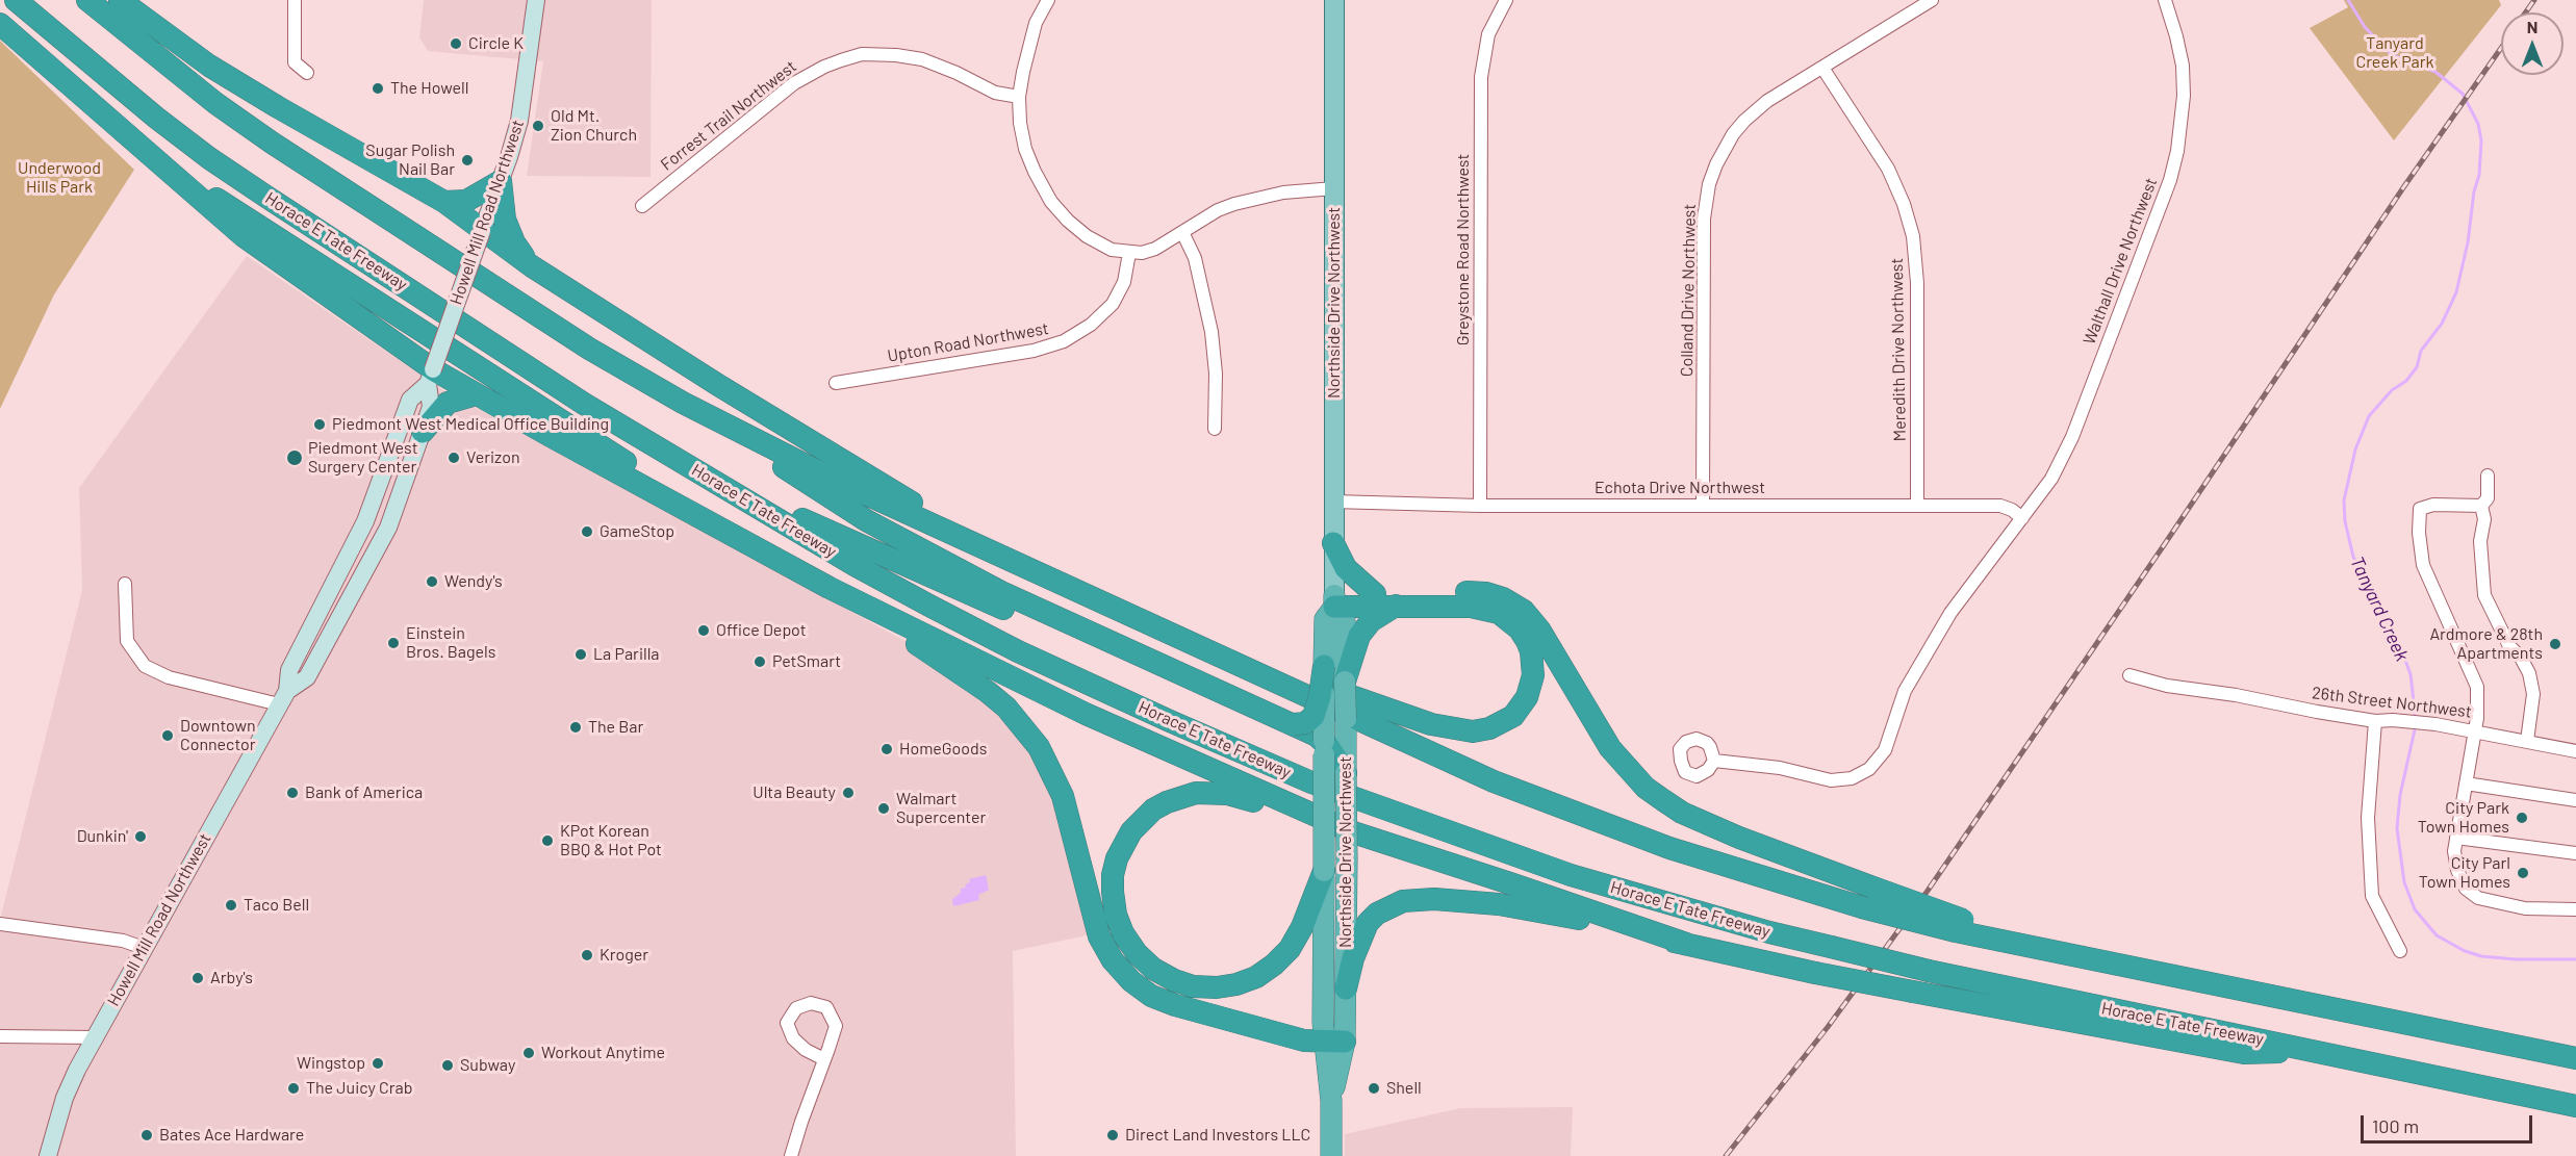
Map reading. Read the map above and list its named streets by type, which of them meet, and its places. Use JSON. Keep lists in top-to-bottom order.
{
  "streets": {
    "highway": ["Horace E Tate Freeway", "Northside Drive Northwest"],
    "main road": ["Howell Mill Road Northwest"],
    "street": [
      "Forrest Trail Northwest",
      "Greystone Road Northwest",
      "Walthall Drive Northwest",
      "Colland Drive Northwest",
      "Upton Road Northwest",
      "Meredith Drive Northwest",
      "Echota Drive Northwest",
      "26th Street Northwest"
    ]
  },
  "crossings": [
    ["Greystone Road Northwest", "Echota Drive Northwest"],
    ["Walthall Drive Northwest", "Echota Drive Northwest"],
    ["Colland Drive Northwest", "Meredith Drive Northwest"],
    ["Colland Drive Northwest", "Echota Drive Northwest"],
    ["Northside Drive Northwest", "Echota Drive Northwest"],
    ["Meredith Drive Northwest", "Echota Drive Northwest"]
  ],
  "water": ["Tanyard Creek"],
  "parks": ["Tanyard Creek Park", "Underwood Hills Park"],
  "places": [
    "Circle K",
    "The Howell",
    "Old Mt. Zion Church",
    "Sugar Polish Nail Bar",
    "Piedmont West Medical Office Building",
    "Piedmont West Surgery Center",
    "Verizon",
    "GameStop",
    "Wendy's",
    "Office Depot",
    "Einstein Bros. Bagels",
    "Ardmore & 28th Apartments",
    "La Parilla",
    "PetSmart",
    "The Bar",
    "Downtown Connector",
    "HomeGoods",
    "Bank of America",
    "Ulta Beauty",
    "Walmart Supercenter",
    "City Park Town Homes",
    "Dunkin'",
    "KPot Korean BBQ & Hot Pot",
    "City Parl Town Homes",
    "Taco Bell",
    "Kroger",
    "Arby's",
    "Workout Anytime",
    "Wingstop",
    "Subway",
    "The Juicy Crab",
    "Shell",
    "Bates Ace Hardware",
    "Direct Land Investors LLC"
  ],
  "scale_bar": "100 m",
  "north": "top"
}
